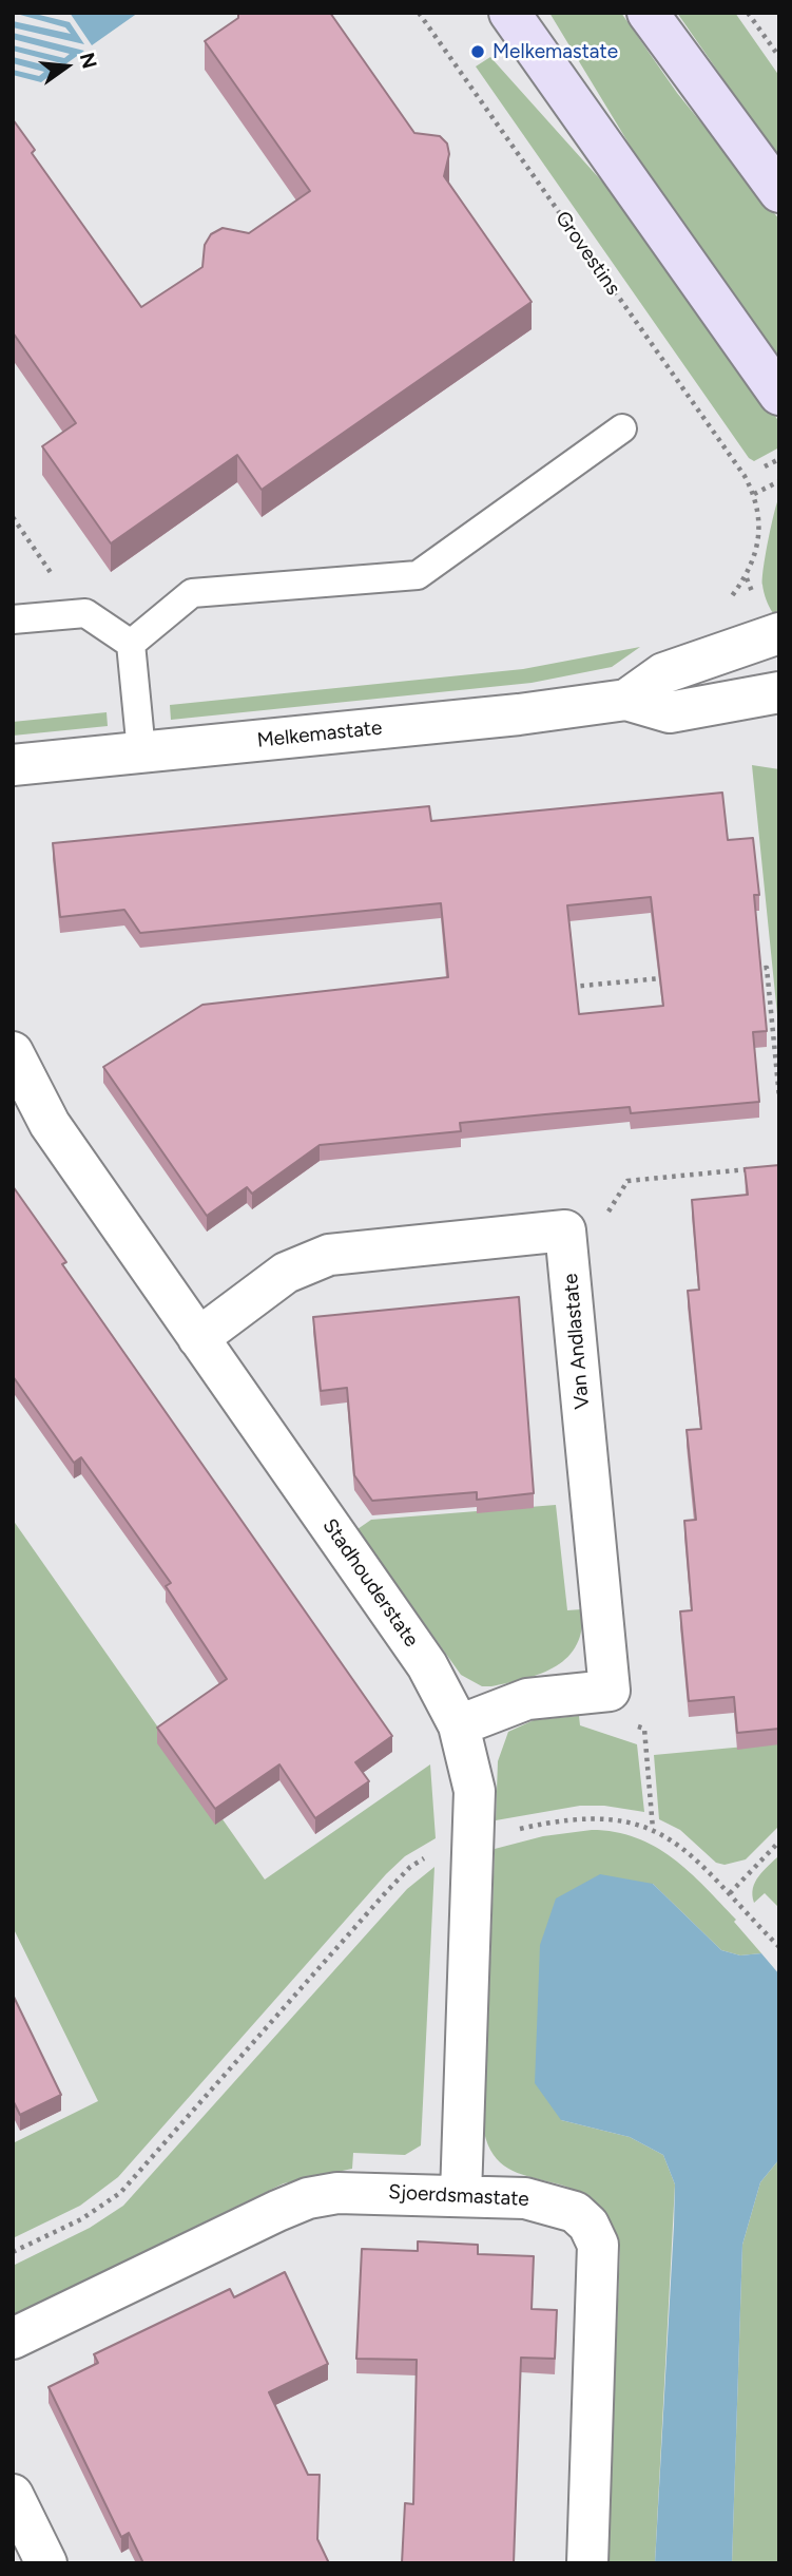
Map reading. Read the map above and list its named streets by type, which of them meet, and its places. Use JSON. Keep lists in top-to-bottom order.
{
  "streets": {
    "street": [
      "Melkemastate",
      "Van Andlastate",
      "Stadhouderstate",
      "Sjoerdsmastate"
    ],
    "path": ["Grovestins"]
  },
  "crossings": [
    ["Stadhouderstate", "Sjoerdsmastate"]
  ],
  "places": ["Melkemastate"],
  "north": "right"
}
